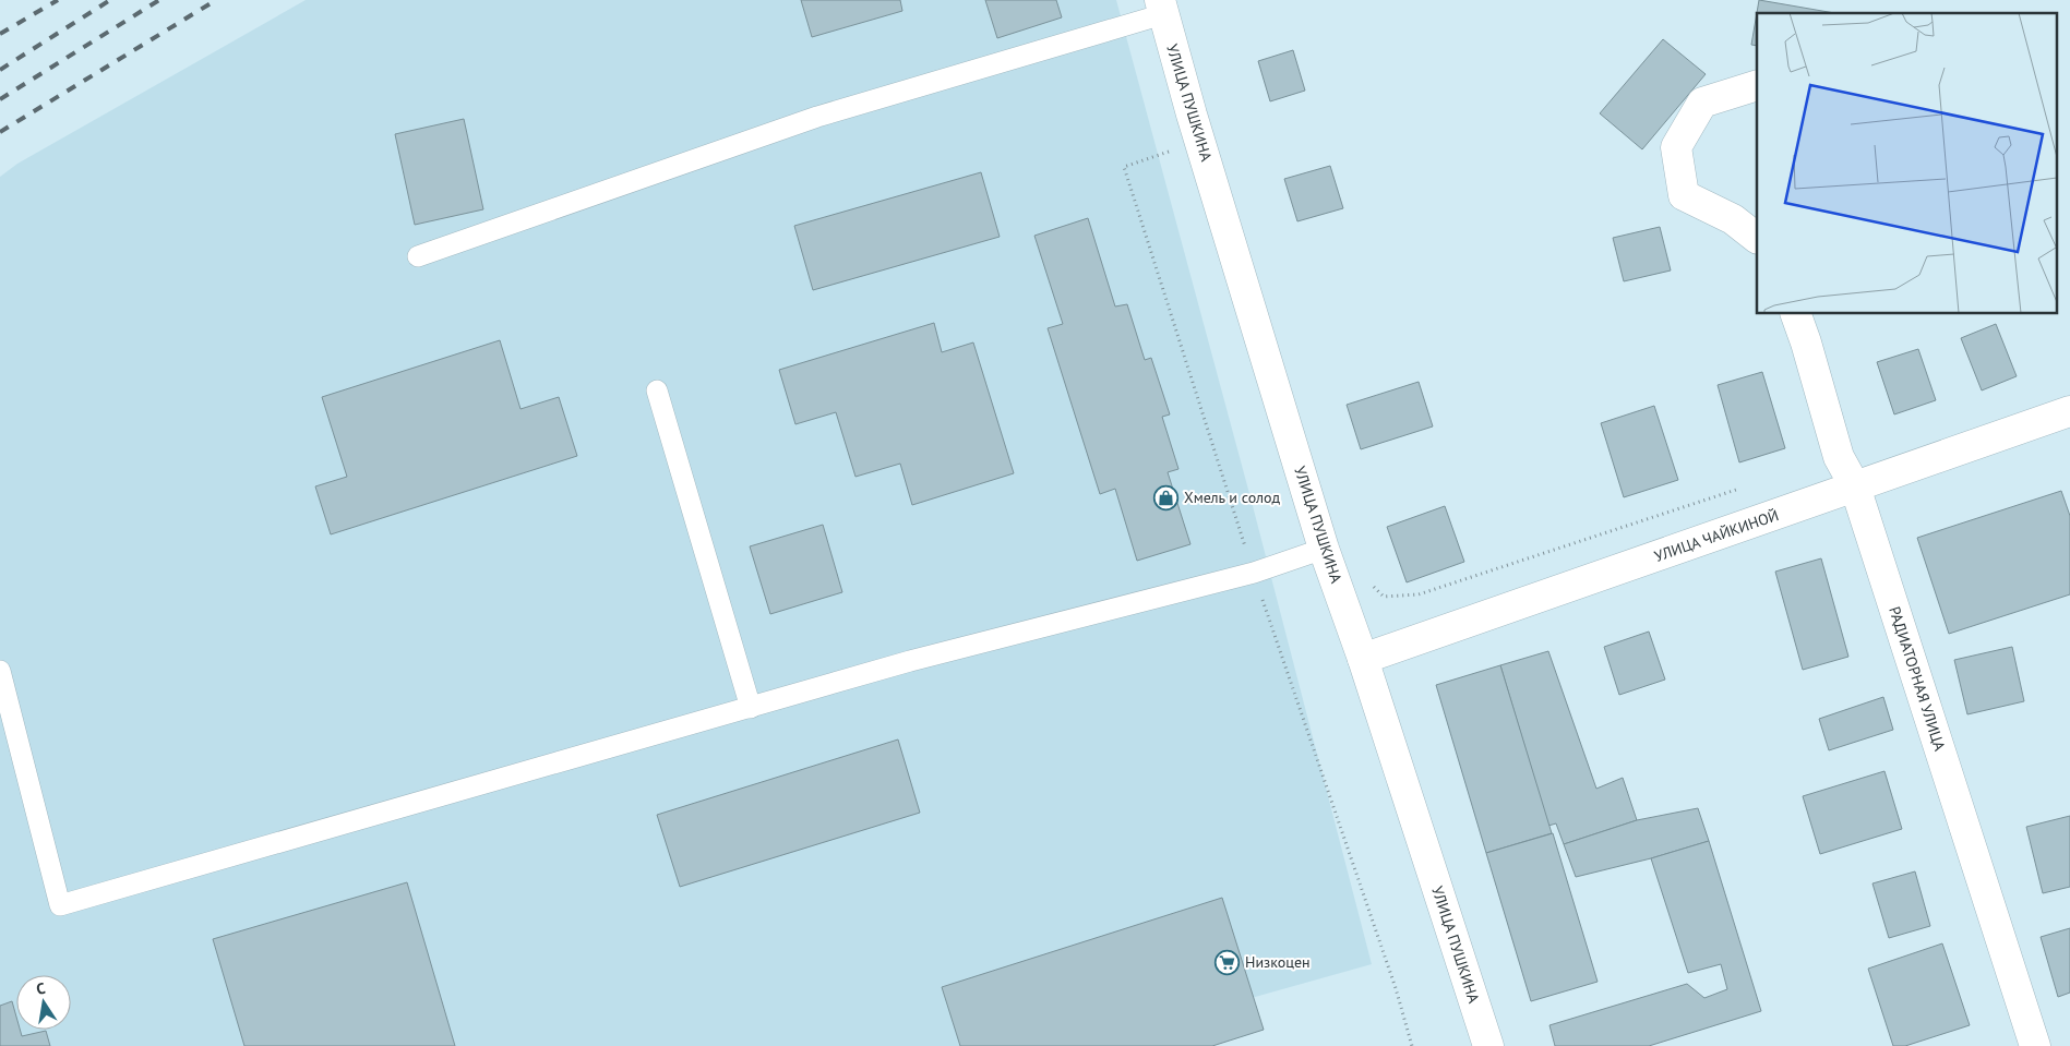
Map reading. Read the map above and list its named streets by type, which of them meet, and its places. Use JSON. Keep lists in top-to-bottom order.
{
  "streets": {
    "street": ["УЛИЦА ПУШКИНА", "УЛИЦА ЧАЙКИНОЙ", "РАДИАТОРНАЯ УЛИЦА"]
  },
  "crossings": [
    ["УЛИЦА ПУШКИНА", "УЛИЦА ЧАЙКИНОЙ"],
    ["УЛИЦА ЧАЙКИНОЙ", "РАДИАТОРНАЯ УЛИЦА"]
  ],
  "places": {
    "shop": ["Хмель и солод"],
    "supermarket": ["Низкоцен"]
  },
  "north": "top"
}
